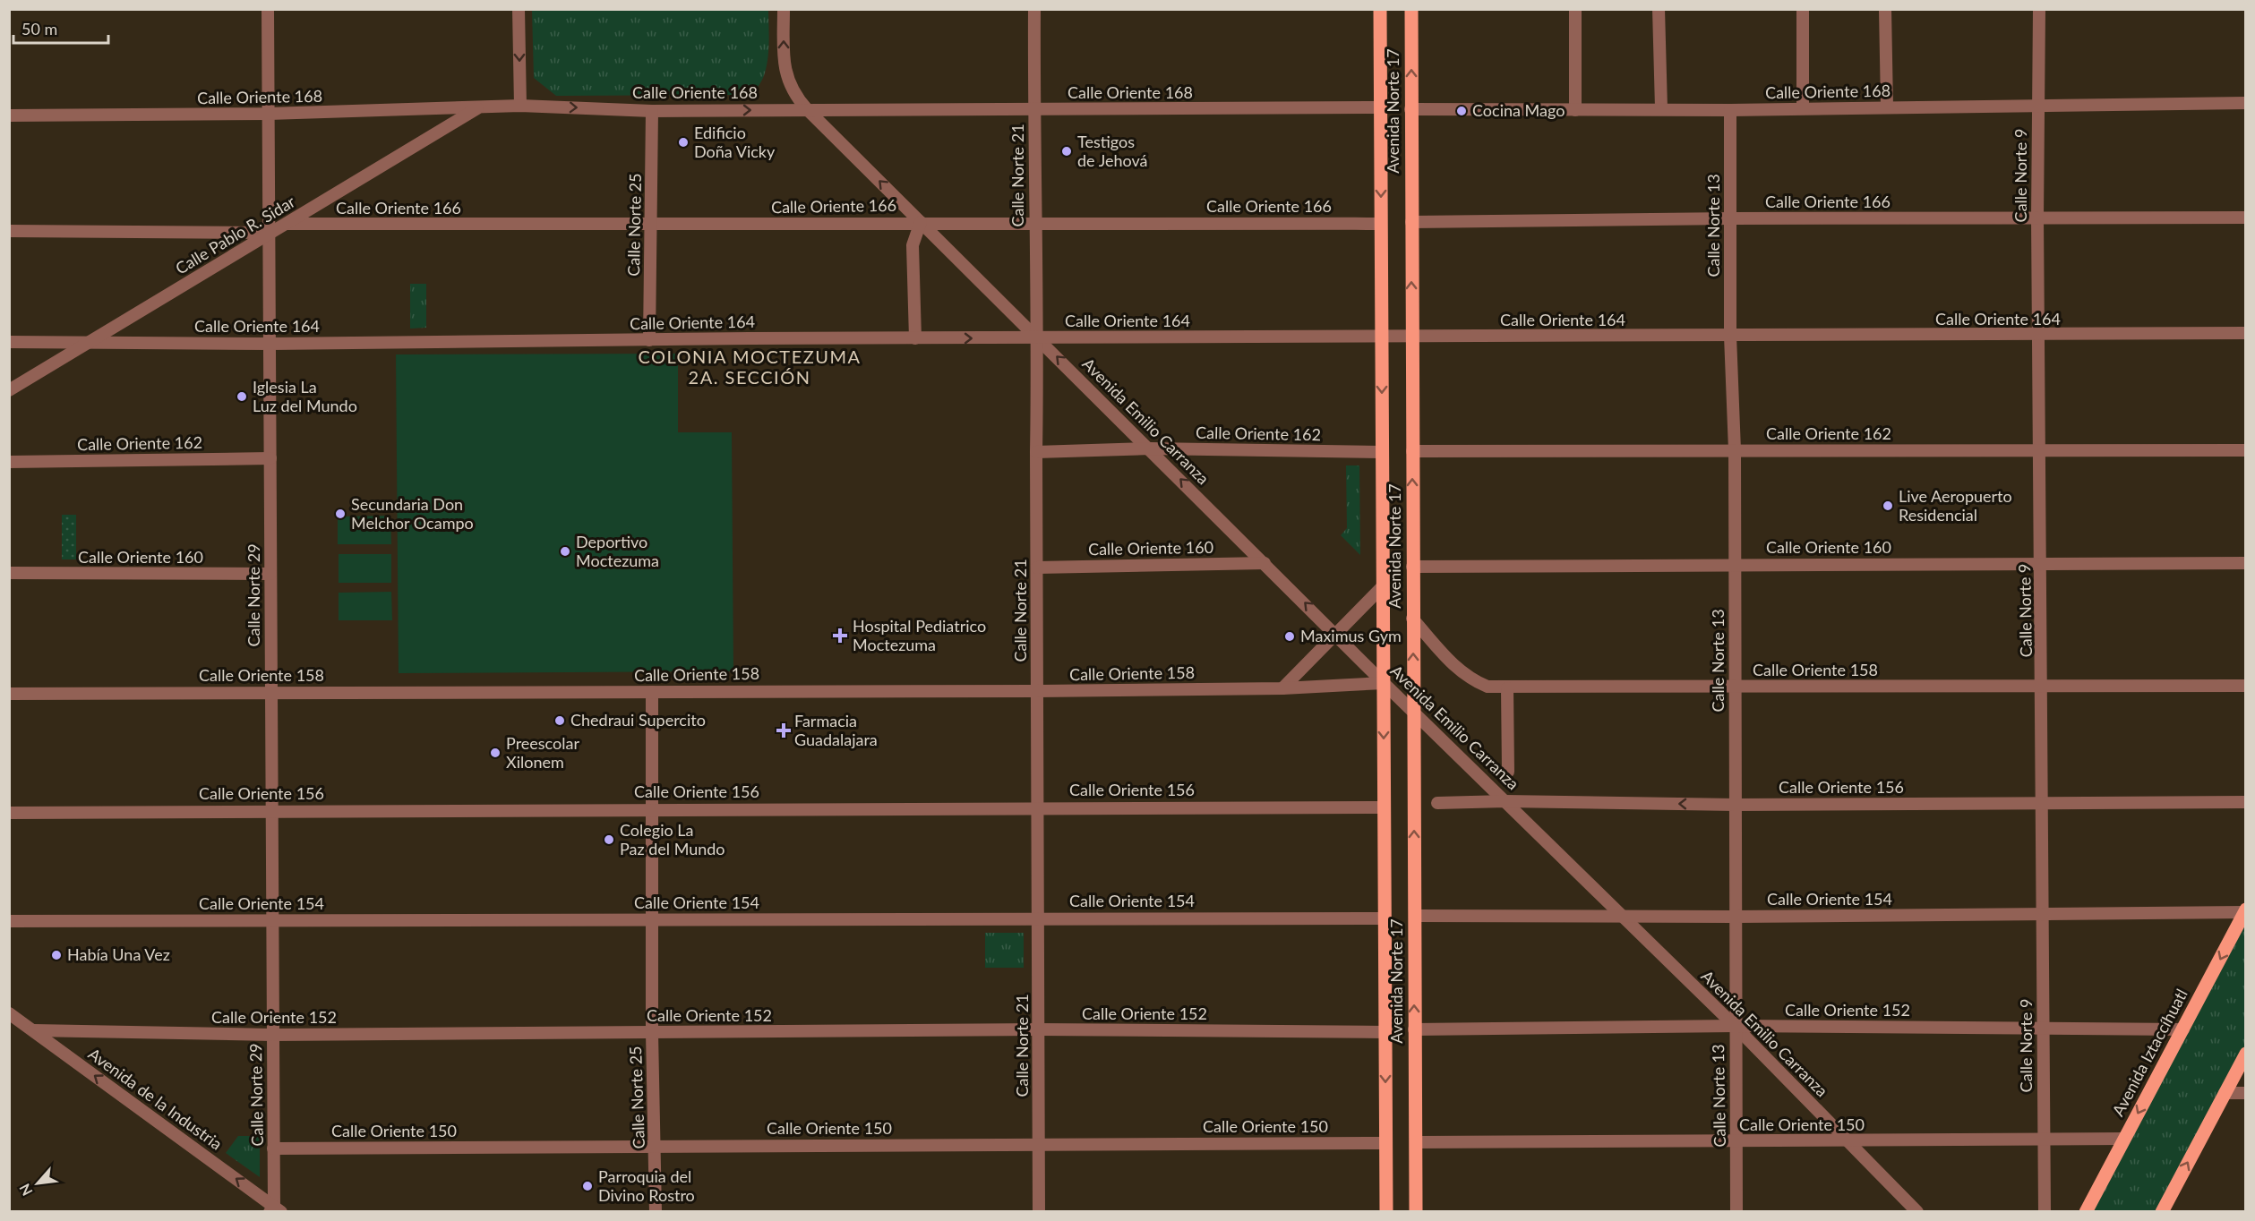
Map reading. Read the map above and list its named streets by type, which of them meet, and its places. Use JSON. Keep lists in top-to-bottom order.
{
  "streets": {
    "main road": ["Avenida Norte 17", "Avenida Iztaccíhuatl"],
    "street": [
      "Calle Oriente 168",
      "Calle Norte 21",
      "Calle Norte 9",
      "Calle Oriente 166",
      "Calle Norte 25",
      "Calle Norte 13",
      "Calle Pablo R. Sidar",
      "Calle Oriente 164",
      "Avenida Emilio Carranza",
      "Calle Oriente 162",
      "Calle Oriente 160",
      "Calle Norte 29",
      "Calle Oriente 158",
      "Calle Oriente 156",
      "Calle Oriente 154",
      "Calle Oriente 152",
      "Avenida de la Industria",
      "Calle Oriente 150"
    ]
  },
  "crossings": [
    ["Calle Oriente 168", "Avenida Norte 17"],
    ["Calle Oriente 168", "Calle Norte 21"],
    ["Calle Oriente 168", "Calle Norte 9"],
    ["Calle Oriente 168", "Calle Norte 25"],
    ["Calle Oriente 168", "Calle Norte 13"],
    ["Calle Oriente 168", "Calle Pablo R. Sidar"],
    ["Calle Oriente 168", "Avenida Emilio Carranza"],
    ["Calle Oriente 168", "Calle Norte 29"],
    ["Avenida Norte 17", "Calle Oriente 166"],
    ["Avenida Norte 17", "Calle Oriente 164"],
    ["Avenida Norte 17", "Avenida Emilio Carranza"],
    ["Avenida Norte 17", "Calle Oriente 162"],
    ["Avenida Norte 17", "Calle Oriente 160"],
    ["Avenida Norte 17", "Calle Oriente 158"],
    ["Avenida Norte 17", "Calle Oriente 156"],
    ["Avenida Norte 17", "Calle Oriente 154"],
    ["Avenida Norte 17", "Calle Oriente 152"],
    ["Avenida Norte 17", "Calle Oriente 150"],
    ["Calle Norte 21", "Calle Oriente 166"],
    ["Calle Norte 21", "Calle Oriente 164"],
    ["Calle Norte 21", "Avenida Emilio Carranza"],
    ["Calle Norte 21", "Calle Oriente 162"],
    ["Calle Norte 21", "Calle Oriente 160"],
    ["Calle Norte 21", "Calle Oriente 158"],
    ["Calle Norte 21", "Calle Oriente 156"],
    ["Calle Norte 21", "Calle Oriente 154"],
    ["Calle Norte 21", "Calle Oriente 152"],
    ["Calle Norte 21", "Calle Oriente 150"],
    ["Calle Norte 9", "Calle Oriente 166"],
    ["Calle Norte 9", "Calle Oriente 164"],
    ["Calle Norte 9", "Calle Oriente 162"],
    ["Calle Norte 9", "Calle Oriente 160"],
    ["Calle Norte 9", "Calle Oriente 158"],
    ["Calle Norte 9", "Calle Oriente 156"],
    ["Calle Norte 9", "Calle Oriente 154"],
    ["Calle Norte 9", "Calle Oriente 152"],
    ["Calle Norte 9", "Calle Oriente 150"],
    ["Calle Oriente 166", "Calle Norte 25"],
    ["Calle Oriente 166", "Calle Norte 13"],
    ["Calle Oriente 166", "Calle Pablo R. Sidar"],
    ["Calle Oriente 166", "Avenida Emilio Carranza"],
    ["Calle Norte 25", "Calle Oriente 164"],
    ["Calle Norte 25", "Calle Oriente 158"],
    ["Calle Norte 25", "Calle Oriente 156"],
    ["Calle Norte 25", "Calle Oriente 154"],
    ["Calle Norte 25", "Calle Oriente 152"],
    ["Calle Norte 25", "Calle Oriente 150"],
    ["Calle Norte 13", "Calle Oriente 164"],
    ["Calle Norte 13", "Avenida Emilio Carranza"],
    ["Calle Norte 13", "Calle Oriente 162"],
    ["Calle Norte 13", "Calle Oriente 160"],
    ["Calle Norte 13", "Calle Oriente 158"],
    ["Calle Norte 13", "Calle Oriente 156"],
    ["Calle Norte 13", "Calle Oriente 154"],
    ["Calle Norte 13", "Calle Oriente 152"],
    ["Calle Norte 13", "Calle Oriente 150"],
    ["Calle Pablo R. Sidar", "Calle Oriente 164"],
    ["Calle Pablo R. Sidar", "Calle Norte 29"],
    ["Calle Oriente 164", "Avenida Emilio Carranza"],
    ["Calle Oriente 164", "Calle Norte 29"],
    ["Avenida Emilio Carranza", "Calle Oriente 162"],
    ["Avenida Emilio Carranza", "Calle Oriente 160"],
    ["Avenida Emilio Carranza", "Calle Oriente 158"],
    ["Avenida Emilio Carranza", "Calle Oriente 156"],
    ["Avenida Emilio Carranza", "Calle Oriente 154"],
    ["Avenida Emilio Carranza", "Calle Oriente 152"],
    ["Avenida Emilio Carranza", "Calle Oriente 150"],
    ["Calle Oriente 162", "Calle Norte 29"],
    ["Calle Oriente 160", "Calle Norte 29"],
    ["Calle Norte 29", "Calle Oriente 158"],
    ["Calle Norte 29", "Calle Oriente 156"],
    ["Calle Norte 29", "Calle Oriente 154"],
    ["Calle Norte 29", "Calle Oriente 152"],
    ["Calle Norte 29", "Avenida de la Industria"],
    ["Calle Norte 29", "Calle Oriente 150"],
    ["Calle Oriente 154", "Avenida Iztaccíhuatl"],
    ["Calle Oriente 152", "Avenida Iztaccíhuatl"],
    ["Calle Oriente 152", "Avenida de la Industria"],
    ["Avenida Iztaccíhuatl", "Calle Oriente 150"]
  ],
  "one_way": ["Avenida Emilio Carranza", "Avenida de la Industria"],
  "districts": ["COLONIA MOCTEZUMA 2A. SECCIÓN"],
  "places": {
    "other": [
      "Cocina Mago",
      "Edificio Doña Vicky",
      "Testigos de Jehová",
      "Iglesia La Luz del Mundo",
      "Live Aeropuerto Residencial",
      "Secundaria Don Melchor Ocampo",
      "Deportivo Moctezuma",
      "Maximus Gym",
      "Chedraui Supercito",
      "Preescolar Xilonem",
      "Colegio La Paz del Mundo",
      "Había Una Vez",
      "Parroquia del Divino Rostro"
    ],
    "health": ["Hospital Pediatrico Moctezuma", "Farmacia Guadalajara"]
  },
  "scale_bar": "50 m",
  "north": "bottom left"
}
